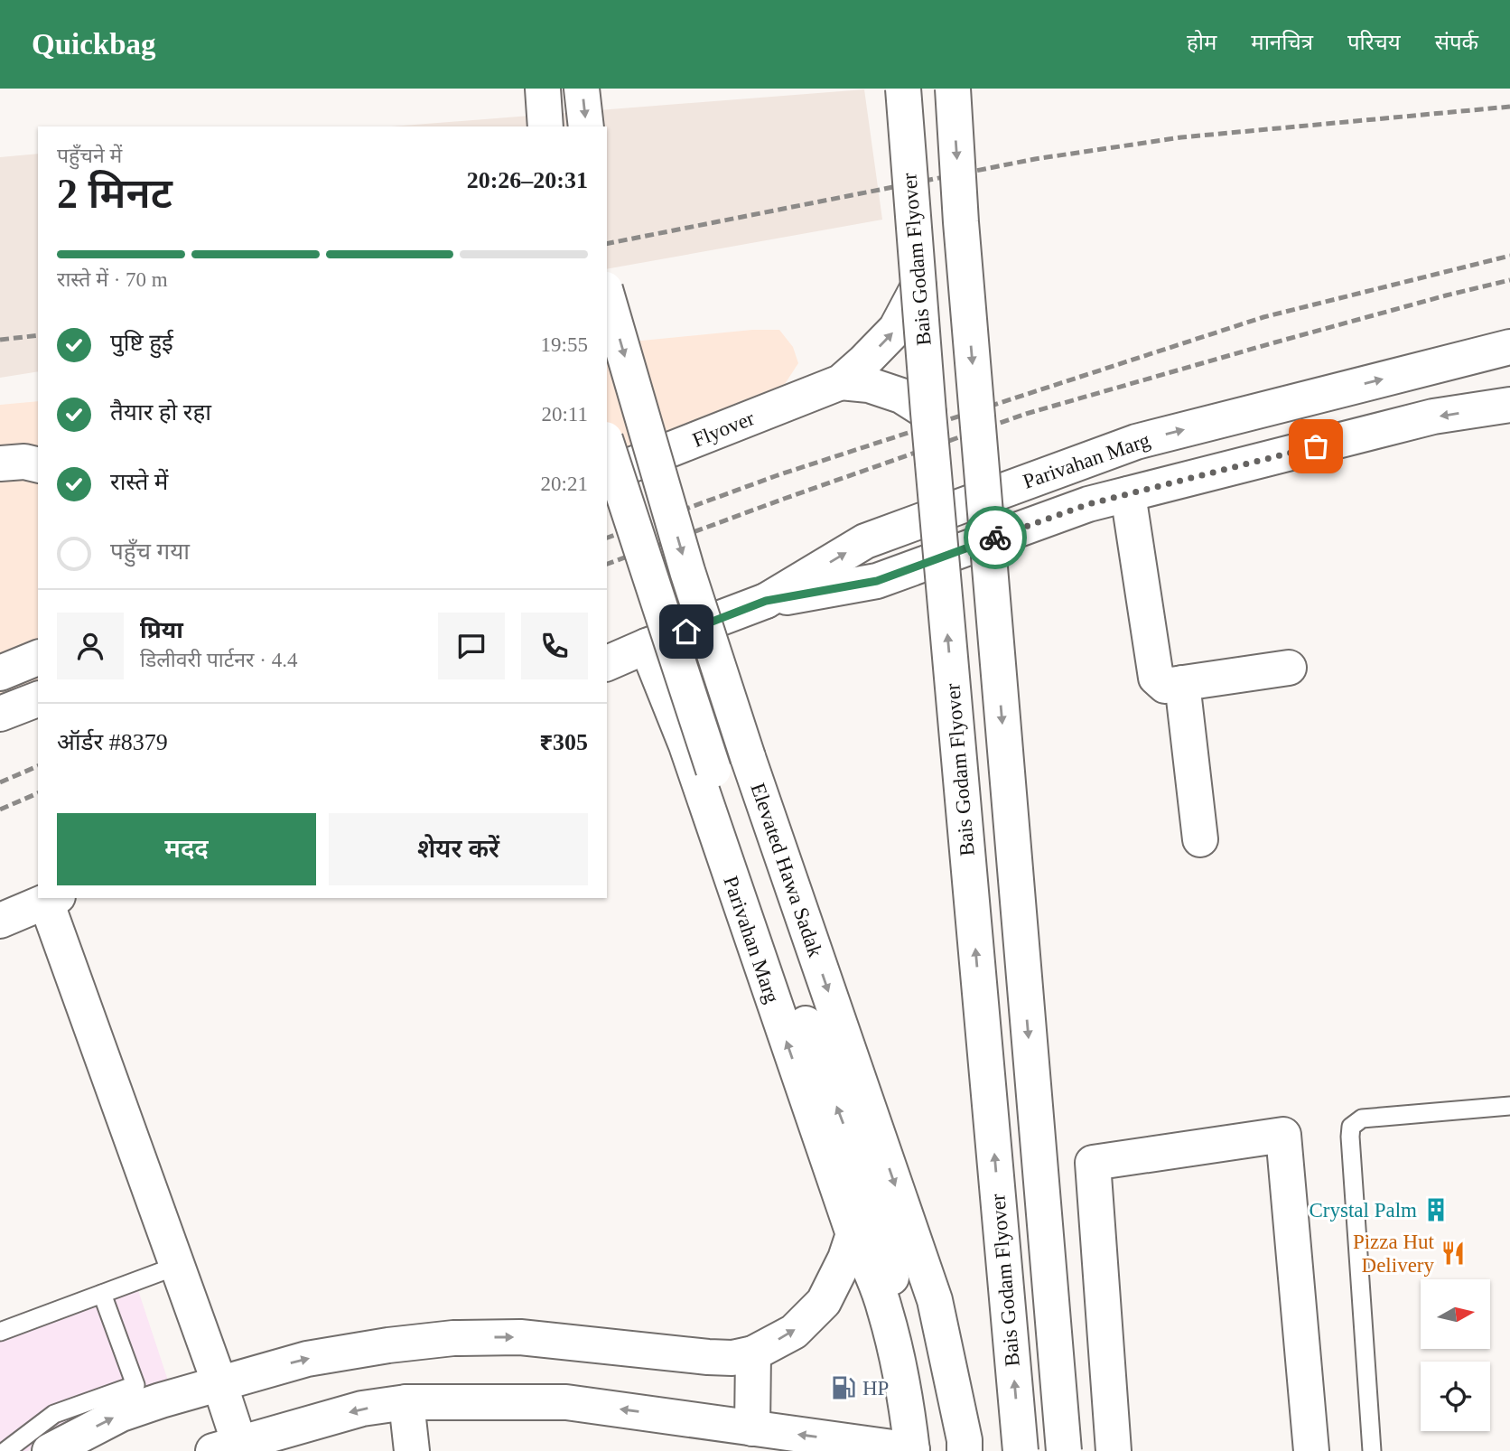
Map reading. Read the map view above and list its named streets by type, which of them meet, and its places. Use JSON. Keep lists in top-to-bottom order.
{
  "streets": {
    "street": [
      "Bais Godam Flyover",
      "Flyover",
      "Parivahan Marg",
      "Elevated Hawa Sadak"
    ]
  },
  "crossings": [
    ["Bais Godam Flyover", "Flyover"],
    ["Parivahan Marg", "Elevated Hawa Sadak"]
  ],
  "places": {
    "building": ["Crystal Palm"],
    "restaurant": ["Pizza Hut Delivery"],
    "fuel station": ["HP"]
  },
  "north": "right",
  "page": {
    "header": "Quickbag",
    "nav": [
      "होम",
      "मानचित्र",
      "परिचय",
      "संपर्क"
    ],
    "heading": ["2 मिनट", "पहुँचने में", "20:26–20:31"],
    "panel": [
      "प्रिया",
      "डिलीवरी पार्टनर · 4.4",
      "ऑर्डर #8379",
      "₹305"
    ],
    "bar": "रास्ते में · 70 m",
    "list": [
      ["पुष्टि हुई", "19:55"],
      ["तैयार हो रहा", "20:11"],
      ["रास्ते में", "20:21"],
      "पहुँच गया"
    ],
    "buttons": ["मदद", "शेयर करें"]
  }
}
